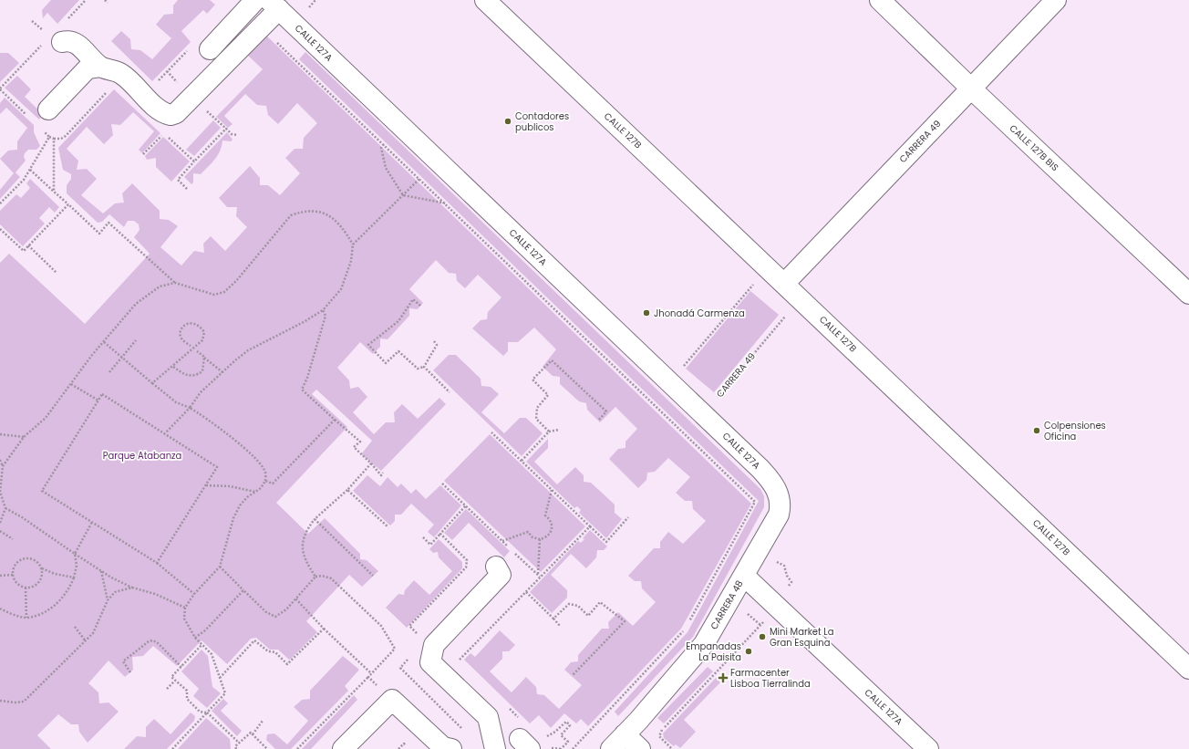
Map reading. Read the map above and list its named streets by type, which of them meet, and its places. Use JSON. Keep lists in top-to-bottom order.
{
  "streets": {
    "street": [
      "CALLE 127A",
      "CALLE 127B",
      "CARRERA 49",
      "CALLE 127B BIS",
      "CARRERA 48"
    ]
  },
  "crossings": [
    ["CALLE 127A", "CARRERA 49"],
    ["CALLE 127A", "CARRERA 48"],
    ["CALLE 127B", "CARRERA 49"],
    ["CARRERA 49", "CALLE 127B BIS"]
  ],
  "parks": ["Parque Atabanza"],
  "places": {
    "other": [
      "Contadores publicos",
      "Jhonadá Carmenza",
      "Colpensiones Oficina",
      "Mini Market La Gran Esquina",
      "Empanadas La Paisita"
    ],
    "health": ["Farmacenter Lisboa Tierralinda"]
  }
}
